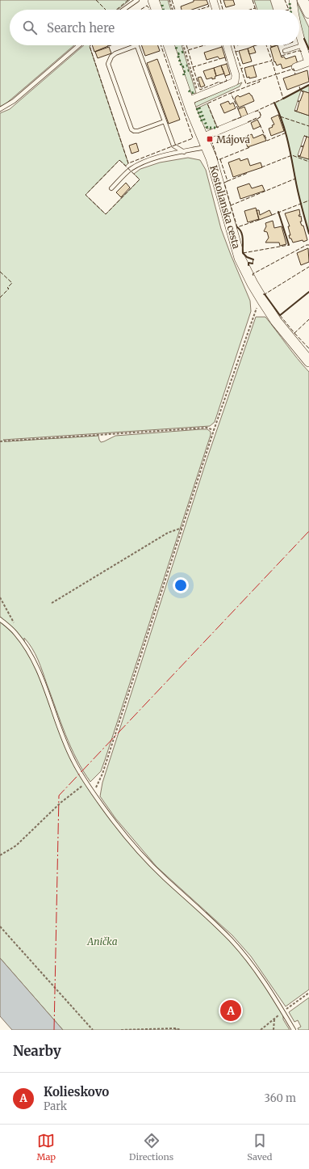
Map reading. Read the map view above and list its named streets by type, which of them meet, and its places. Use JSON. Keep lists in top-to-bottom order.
{
  "streets": {
    "street": ["Kostolianska cesta"]
  },
  "parks": ["Anička"],
  "places": {
    "transit": ["Májová"]
  },
  "page": {
    "search": "Search here",
    "pins": "A",
    "heading": "Nearby",
    "list": [
      {
        "mark": "A",
        "name": "Kolieskovo",
        "note": "Park",
        "value": "360 m"
      }
    ],
    "nav": ["Map", "Directions", "Saved"]
  }
}
